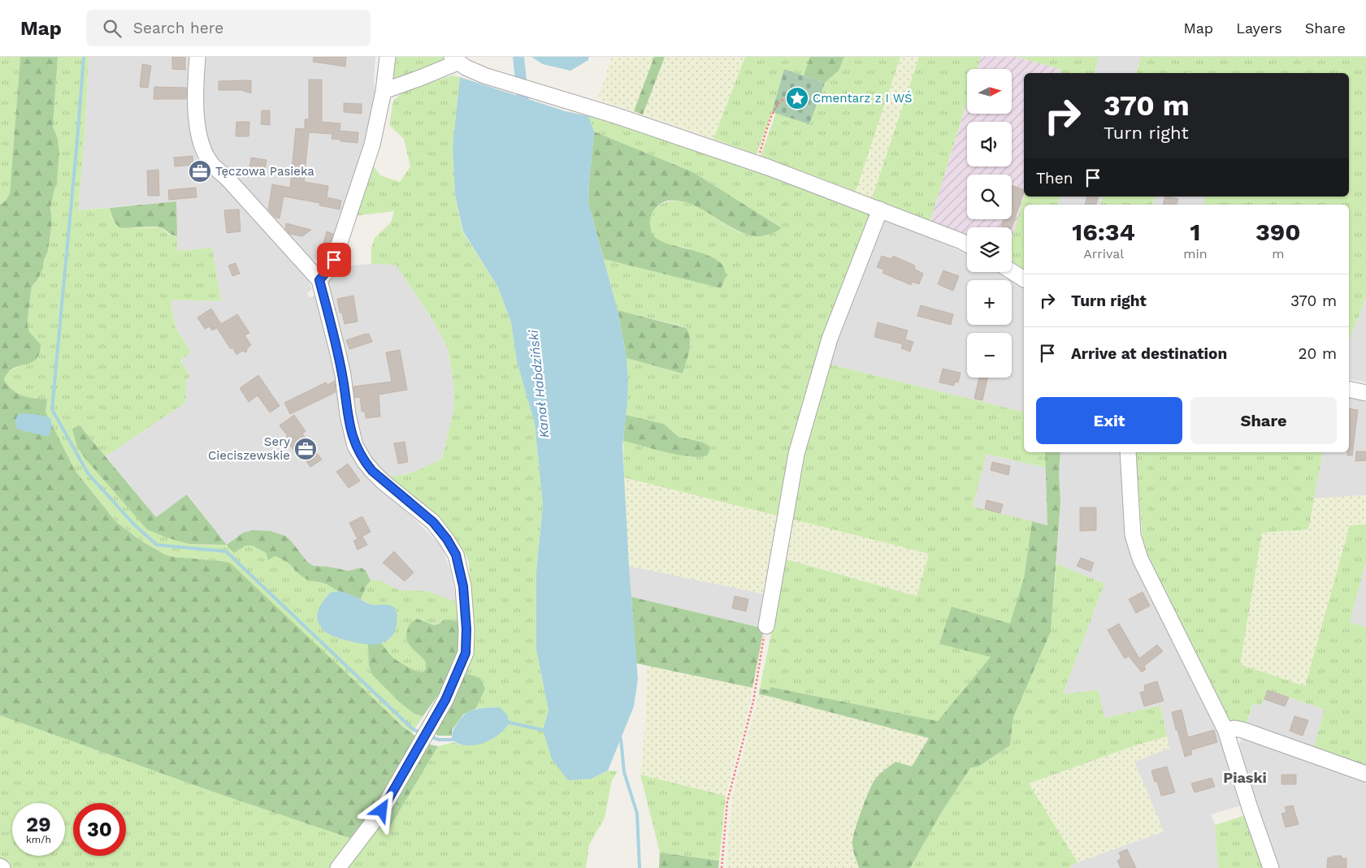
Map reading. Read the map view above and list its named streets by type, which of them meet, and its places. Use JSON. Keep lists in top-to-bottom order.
{
  "districts": ["Piaski"],
  "water": ["Kanał Habdziński"],
  "places": {
    "place": ["Cmentarz z I WŚ"],
    "office": ["Tęczowa Pasieka", "Sery Cieciszewskie"]
  },
  "north": "right",
  "page": {
    "header": "Map",
    "search": "Search here",
    "nav": ["Map", "Layers", "Share"],
    "map_buttons": ["+", "−"],
    "turn": ["370 m", "Turn right"],
    "then": "Then",
    "eta": [
      "16:34",
      "Arrival",
      "1",
      "min",
      "390",
      "m"
    ],
    "list": [
      {
        "name": "Turn right",
        "value": "370 m"
      },
      {
        "name": "Arrive at destination",
        "value": "20 m"
      }
    ],
    "buttons": ["Exit", "Share"],
    "speed": "29 km/h",
    "limit": "30"
  }
}
